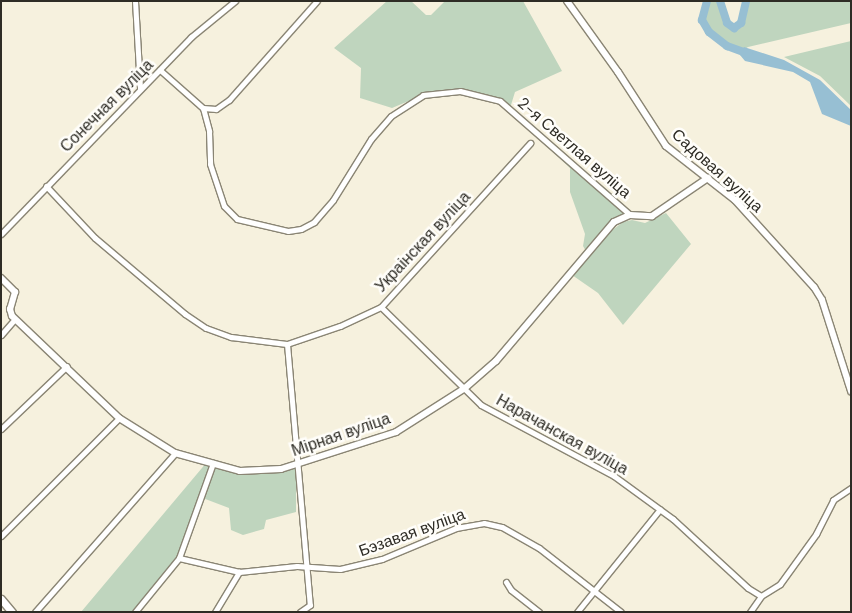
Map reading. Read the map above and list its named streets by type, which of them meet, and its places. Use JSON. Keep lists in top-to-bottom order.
{
  "streets": {
    "street": [
      "Сонечная вуліца",
      "2-я Светлая вуліца",
      "Садовая вуліца",
      "Украінская вуліца",
      "Мірная вуліца",
      "Нарачанская вуліца",
      "Бэзавая вуліца"
    ]
  },
  "crossings": [
    ["Сонечная вуліца", "Украінская вуліца"],
    ["2-я Светлая вуліца", "Мірная вуліца"],
    ["Садовая вуліца", "Мірная вуліца"],
    ["Украінская вуліца", "Нарачанская вуліца"],
    ["Мірная вуліца", "Нарачанская вуліца"]
  ]
}
